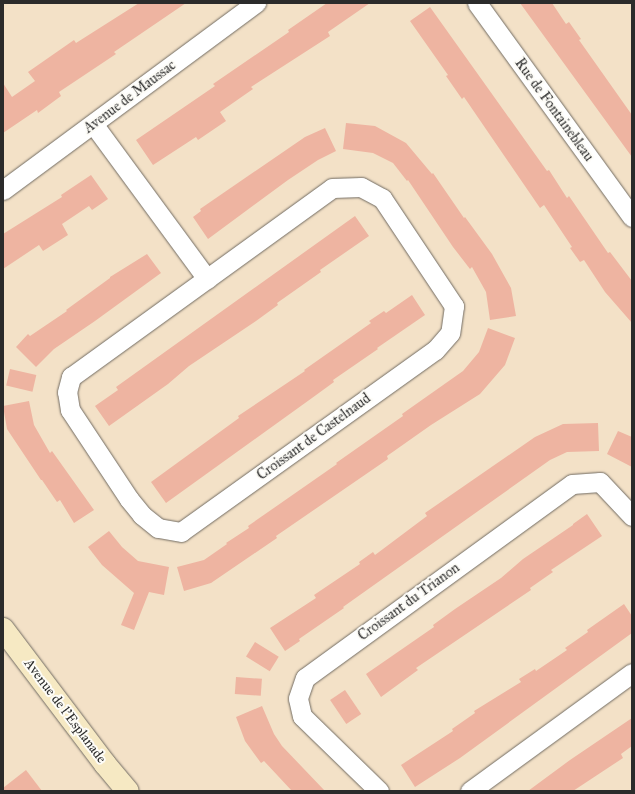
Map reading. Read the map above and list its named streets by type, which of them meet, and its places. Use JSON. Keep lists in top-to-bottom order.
{
  "streets": {
    "street": [
      "Avenue de Maussac",
      "Rue de Fontainebleau",
      "Croissant de Castelnaud",
      "Croissant du Trianon",
      "Avenue de l'Esplanade"
    ]
  }
}
